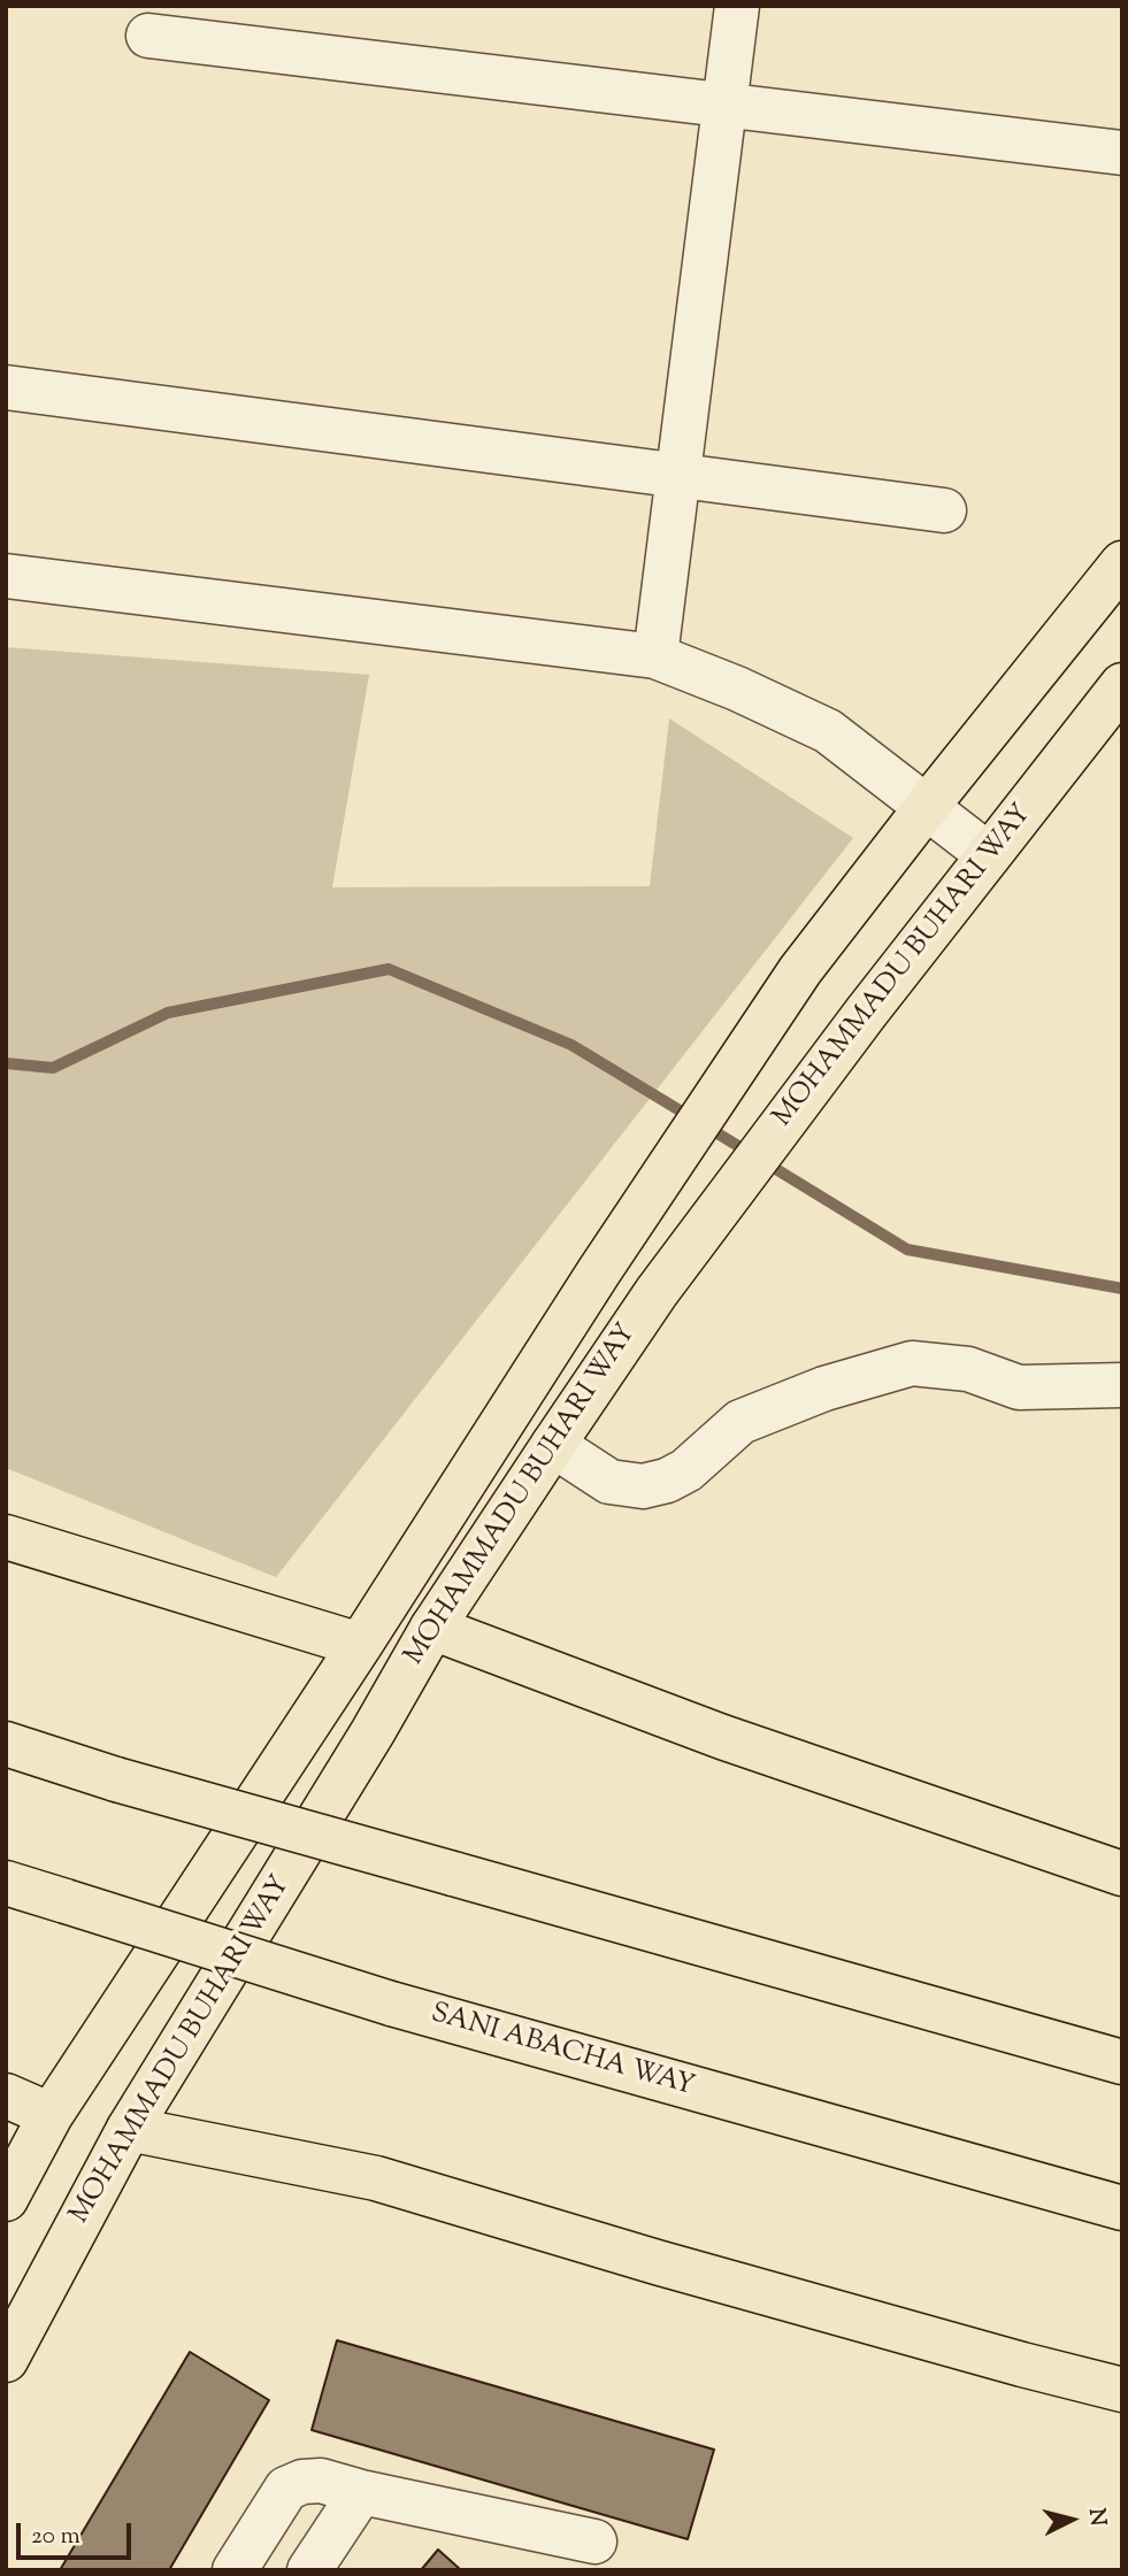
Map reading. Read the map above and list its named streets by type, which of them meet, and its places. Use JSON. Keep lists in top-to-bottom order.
{
  "streets": {
    "main road": ["MOHAMMADU BUHARI WAY", "SANI ABACHA WAY"]
  },
  "scale_bar": "20 m",
  "north": "right"
}
